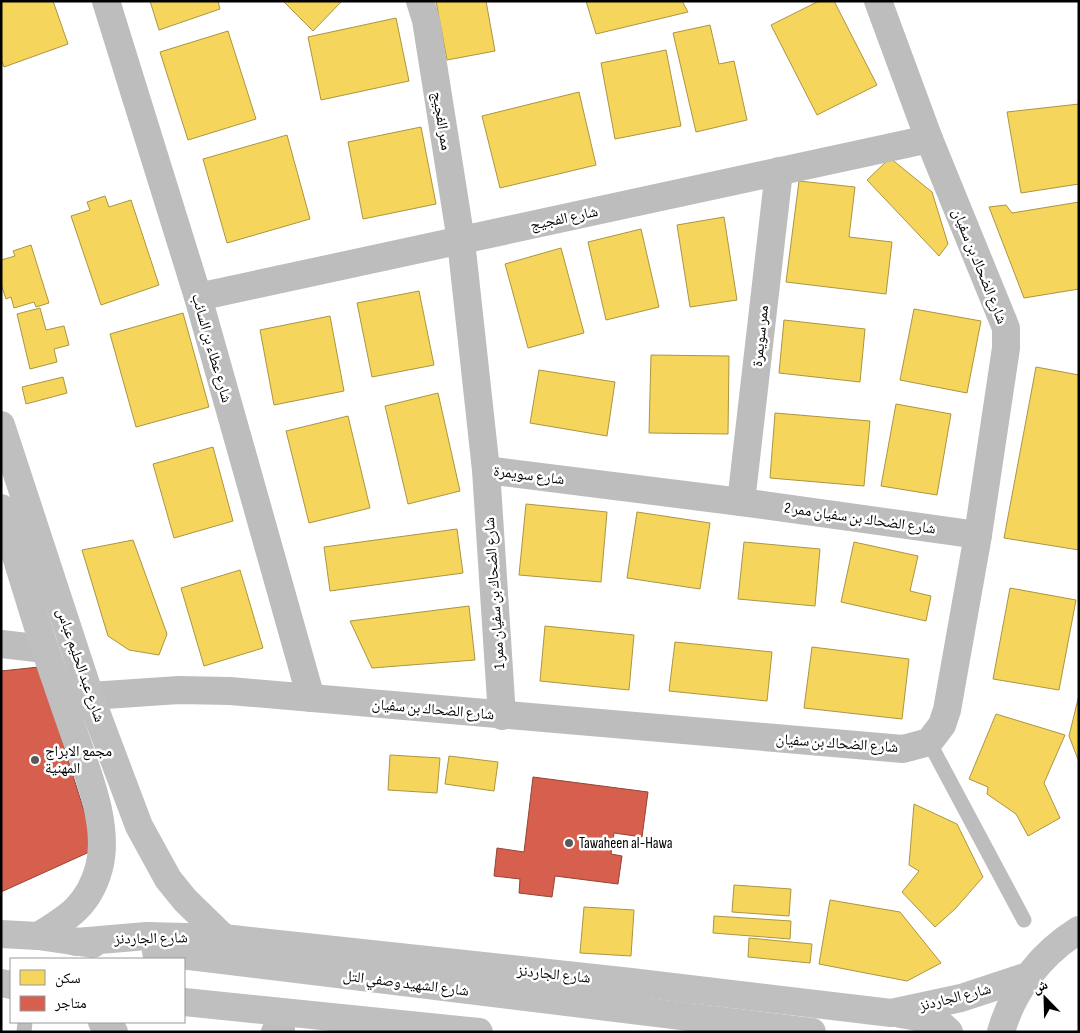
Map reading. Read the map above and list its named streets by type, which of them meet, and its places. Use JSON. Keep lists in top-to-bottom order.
{
  "streets": {
    "street": [
      "ممر الفجيج",
      "شارع الفجيج",
      "شارع الضحاك بن سفيان",
      "ممر سويمرة",
      "شارع عطاء بن السائب",
      "شارع سويمرة",
      "شارع الضحاك بن سفيان ممر 2",
      "شارع الضحاك بن سفيان ممر 1",
      "شارع عبد الحليم عباس",
      "شارع الجاردنز",
      "شارع الشهيد وصفي التل"
    ]
  },
  "crossings": [
    ["ممر الفجيج", "شارع الفجيج"],
    ["ممر الفجيج", "شارع سويمرة"],
    ["شارع الفجيج", "شارع الضحاك بن سفيان"],
    ["شارع الفجيج", "ممر سويمرة"],
    ["شارع الفجيج", "شارع عطاء بن السائب"],
    ["شارع الفجيج", "شارع سويمرة"],
    ["شارع الضحاك بن سفيان", "شارع عطاء بن السائب"],
    ["شارع الضحاك بن سفيان", "شارع الضحاك بن سفيان ممر 2"],
    ["شارع الضحاك بن سفيان", "شارع الضحاك بن سفيان ممر 1"],
    ["شارع الضحاك بن سفيان", "شارع عبد الحليم عباس"],
    ["ممر سويمرة", "شارع سويمرة"],
    ["ممر سويمرة", "شارع الضحاك بن سفيان ممر 2"],
    ["شارع سويمرة", "شارع الضحاك بن سفيان ممر 2"],
    ["شارع سويمرة", "شارع الضحاك بن سفيان ممر 1"],
    ["شارع عبد الحليم عباس", "شارع الجاردنز"],
    ["شارع عبد الحليم عباس", "شارع الشهيد وصفي التل"],
    ["شارع الجاردنز", "شارع الشهيد وصفي التل"]
  ],
  "places": ["مجمع الابراج المهنية", "Tawaheen al-Hawa"],
  "legend": ["سكن", "متاجر"],
  "north": "top left"
}
